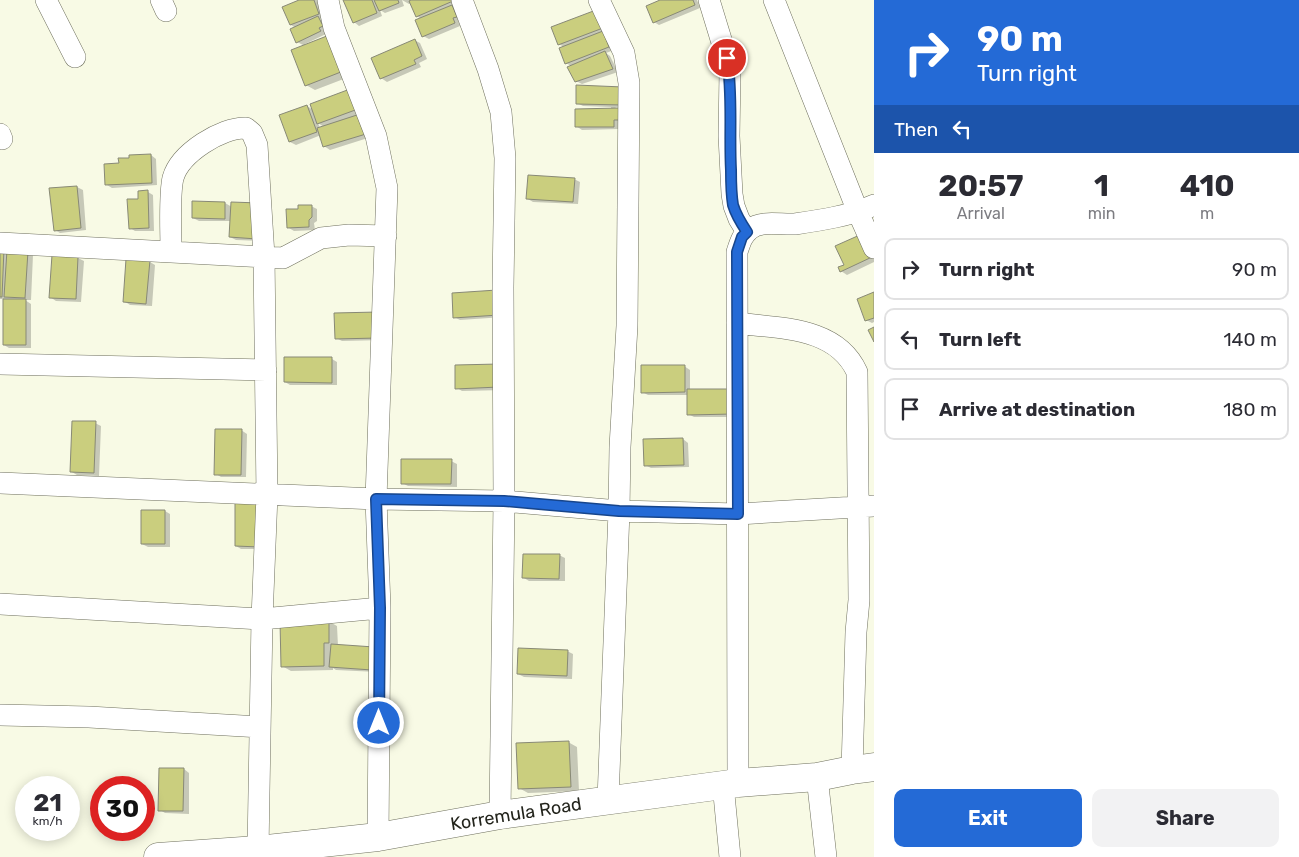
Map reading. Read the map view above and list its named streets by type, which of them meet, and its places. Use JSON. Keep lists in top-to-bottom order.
{
  "streets": {
    "street": ["Korremula Road"]
  },
  "page": {
    "turn": ["90 m", "Turn right"],
    "then": "Then",
    "eta": [
      "20:57",
      "Arrival",
      "1",
      "min",
      "410",
      "m"
    ],
    "list": [
      {
        "name": "Turn right",
        "value": "90 m"
      },
      {
        "name": "Turn left",
        "value": "140 m"
      },
      {
        "name": "Arrive at destination",
        "value": "180 m"
      }
    ],
    "speed": "21 km/h",
    "limit": "30",
    "buttons": ["Exit", "Share"]
  }
}
